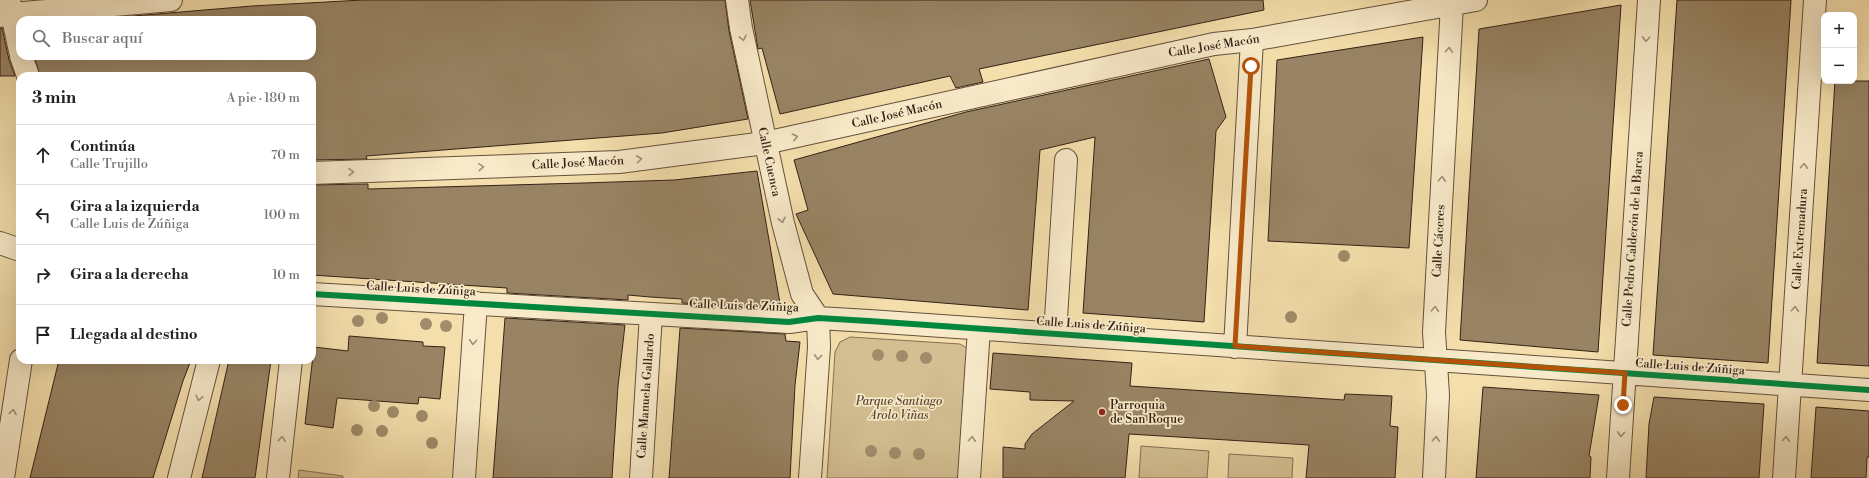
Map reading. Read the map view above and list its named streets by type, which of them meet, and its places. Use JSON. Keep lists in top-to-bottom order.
{
  "streets": {
    "street": [
      "Calle José Macón",
      "Calle Cuenca",
      "Calle Pedro Calderón de la Barca",
      "Calle Extremadura",
      "Calle Cáceres",
      "Calle Luis de Zúñiga",
      "Calle Manuela Gallardo"
    ]
  },
  "crossings": [
    ["Calle José Macón", "Calle Cuenca"],
    ["Calle José Macón", "Calle Cáceres"],
    ["Calle Cuenca", "Calle Luis de Zúñiga"],
    ["Calle Pedro Calderón de la Barca", "Calle Luis de Zúñiga"],
    ["Calle Extremadura", "Calle Luis de Zúñiga"],
    ["Calle Cáceres", "Calle Luis de Zúñiga"],
    ["Calle Luis de Zúñiga", "Calle Manuela Gallardo"]
  ],
  "one_way": [
    "Calle José Macón",
    "Calle Cuenca",
    "Calle Pedro Calderón de la Barca",
    "Calle Extremadura"
  ],
  "parks": ["Parque Santiago Arolo Viñas"],
  "places": ["Parroquia de San Roque"],
  "page": {
    "map_buttons": ["+", "−"],
    "search": "Buscar aquí",
    "heading": ["3 min", "A pie · 180 m"],
    "list": [
      ["Continúa", "Calle Trujillo", "70 m"],
      ["Gira a la izquierda", "Calle Luis de Zúñiga", "100 m"],
      ["Gira a la derecha", "10 m"],
      "Llegada al destino"
    ]
  }
}
